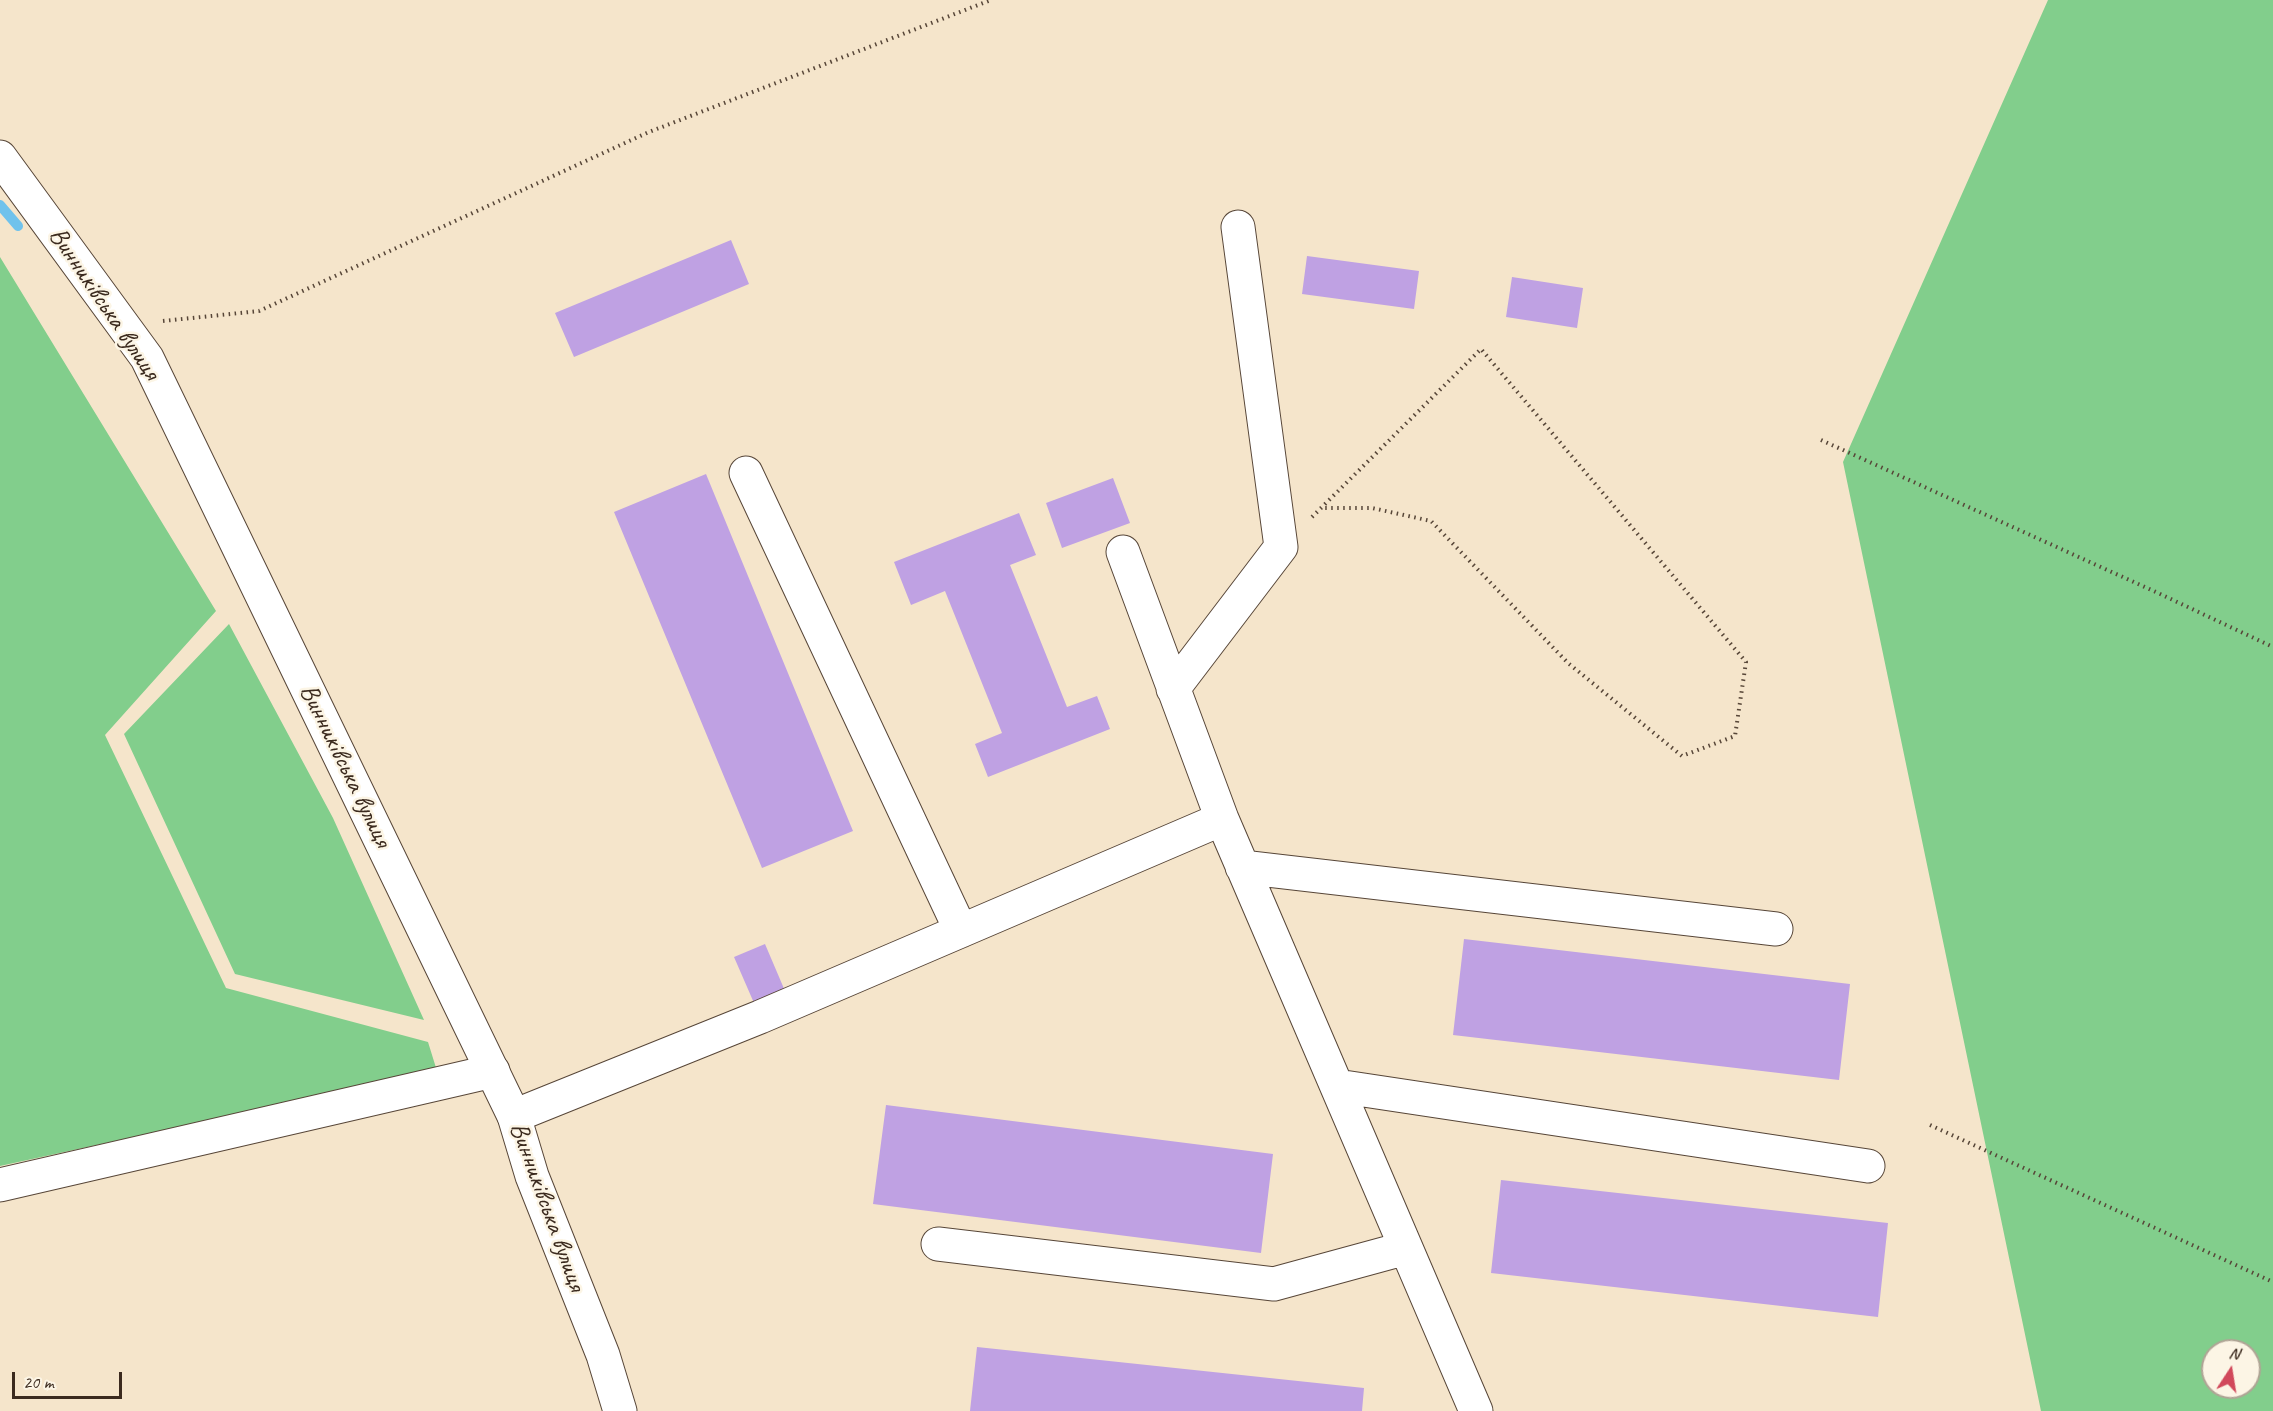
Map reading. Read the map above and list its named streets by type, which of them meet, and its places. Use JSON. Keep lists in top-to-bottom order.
{
  "streets": {
    "main road": ["Винниківська вулиця"]
  },
  "scale_bar": "20 m",
  "north": "top"
}
